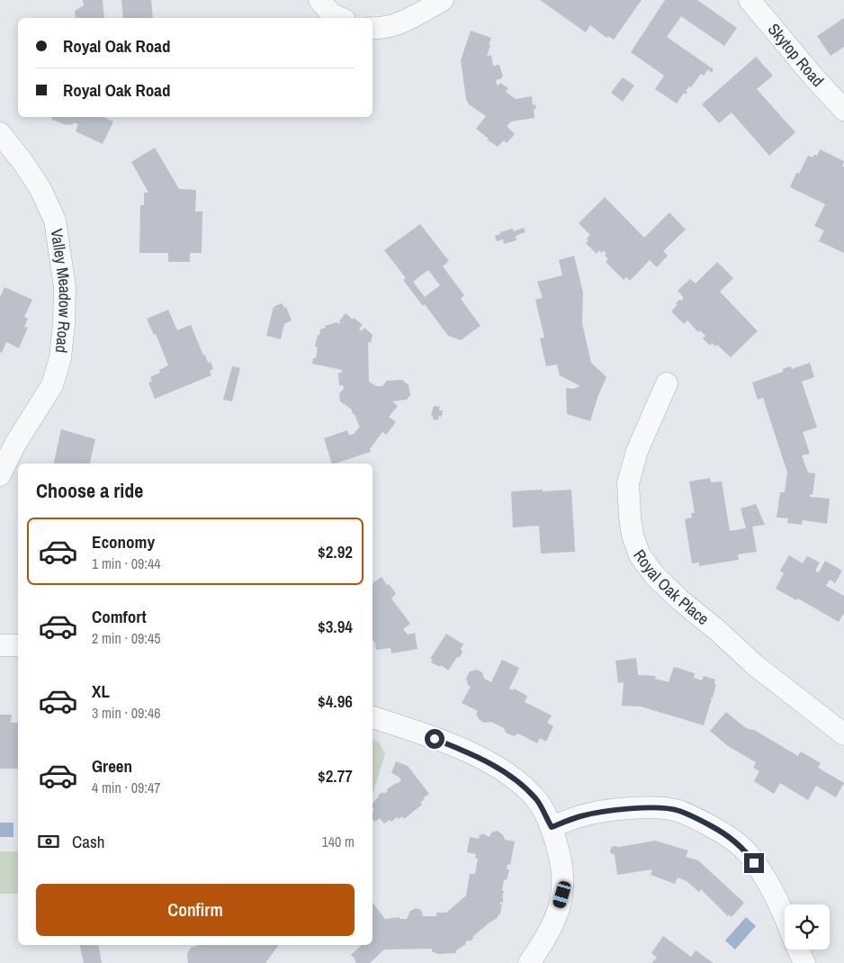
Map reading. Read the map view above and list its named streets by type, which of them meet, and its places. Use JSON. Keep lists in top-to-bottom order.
{
  "streets": {
    "street": ["Skytop Road", "Valley Meadow Road", "Royal Oak Place"]
  },
  "page": {
    "banner": ["Royal Oak Road", "Royal Oak Road"],
    "heading": "Choose a ride",
    "list": [
      {
        "name": "Economy",
        "note": "1 min · 09:44",
        "value": "$2.92"
      },
      {
        "name": "Comfort",
        "note": "2 min · 09:45",
        "value": "$3.94"
      },
      {
        "name": "XL",
        "note": "3 min · 09:46",
        "value": "$4.96"
      },
      {
        "name": "Green",
        "note": "4 min · 09:47",
        "value": "$2.77"
      }
    ],
    "pay": ["Cash", "140 m"],
    "buttons": "Confirm"
  }
}
